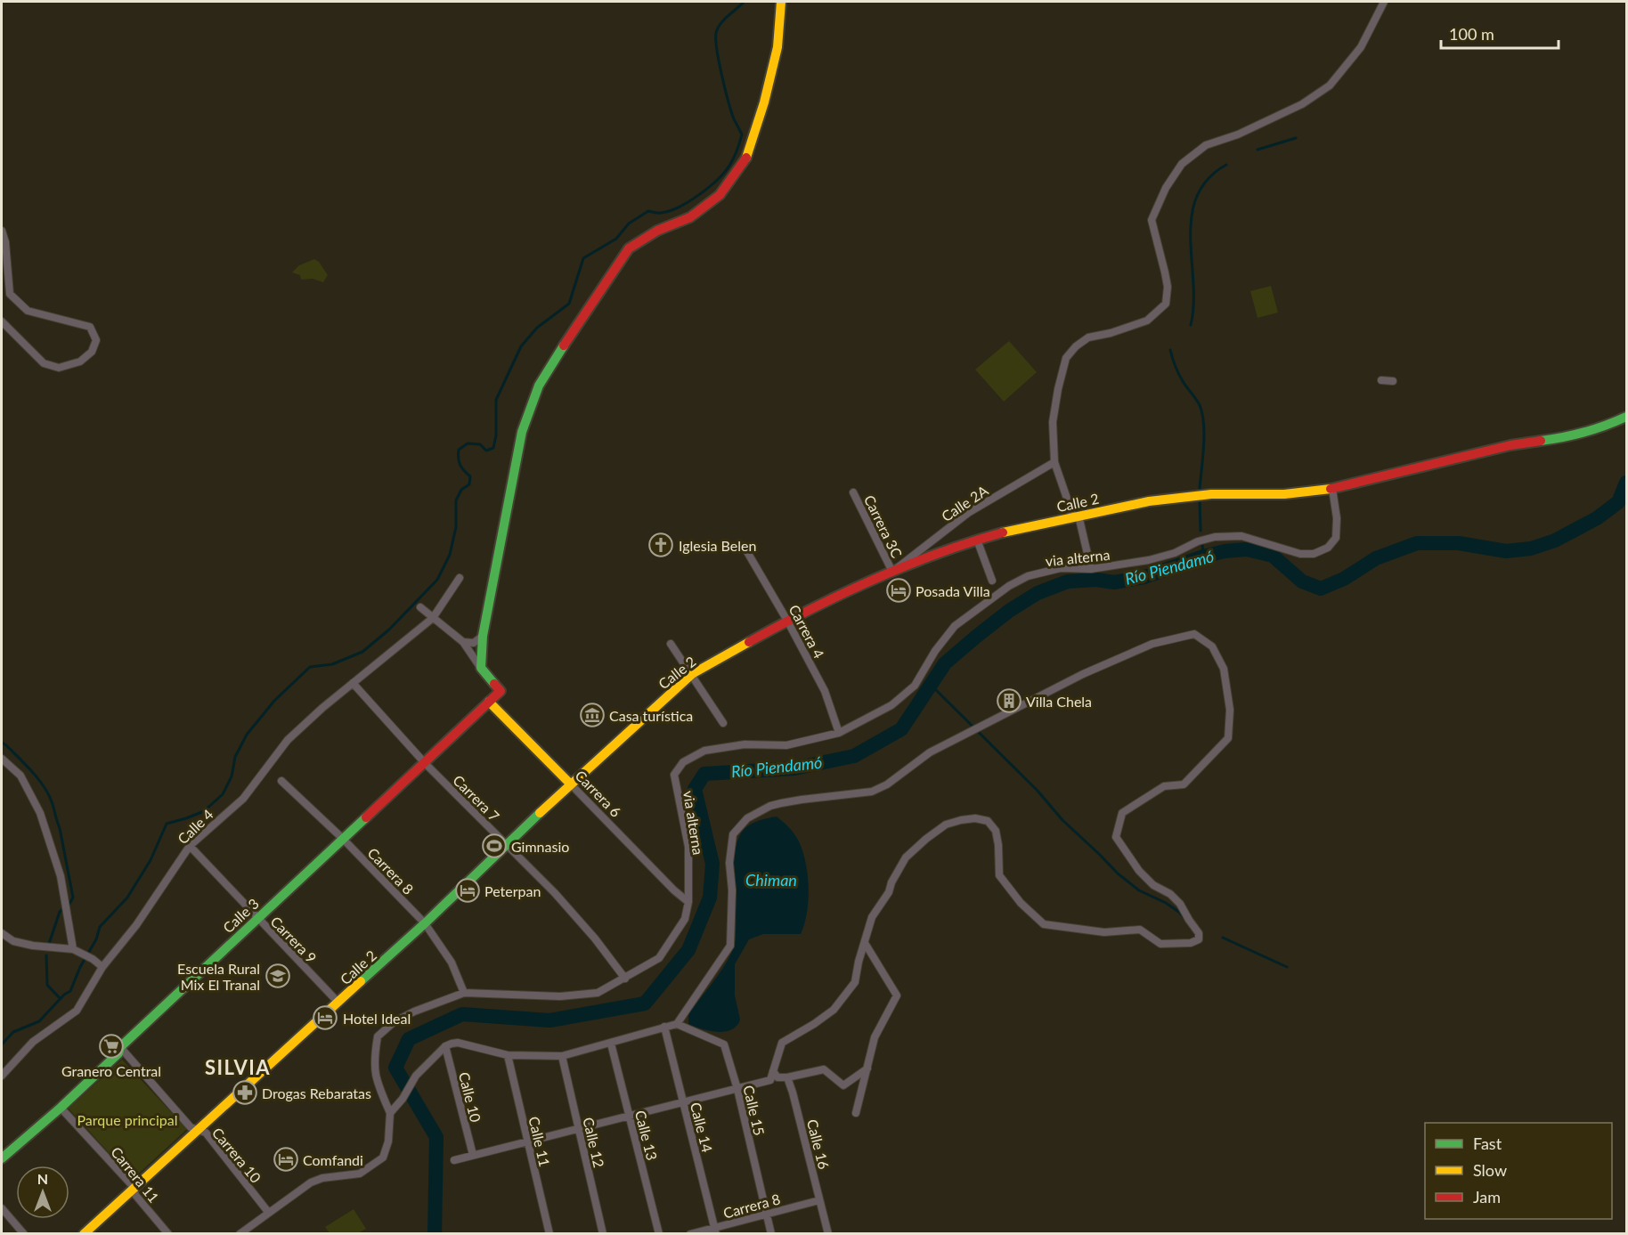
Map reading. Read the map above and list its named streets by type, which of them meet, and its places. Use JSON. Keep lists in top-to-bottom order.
{
  "streets": {
    "main road": ["Calle 2", "Carrera 6", "Calle 3"],
    "street": [
      "Calle 2A",
      "Carrera 3C",
      "via alterna",
      "Carrera 4",
      "Carrera 7",
      "Calle 4",
      "Carrera 8",
      "Carrera 9",
      "Calle 10",
      "Calle 15",
      "Calle 14",
      "Calle 13",
      "Calle 11",
      "Calle 12",
      "Calle 16",
      "Carrera 10",
      "Carrera 11"
    ]
  },
  "crossings": [
    ["Calle 2", "Calle 2A"],
    ["Calle 2", "Carrera 3C"],
    ["Calle 2", "via alterna"],
    ["Calle 2", "Carrera 4"],
    ["Calle 2", "Carrera 6"],
    ["Calle 2", "Carrera 7"],
    ["Calle 2", "Carrera 8"],
    ["Calle 2", "Carrera 9"],
    ["Calle 2", "Carrera 10"],
    ["Calle 2", "Carrera 11"],
    ["Calle 2A", "Carrera 3C"],
    ["via alterna", "Carrera 4"],
    ["via alterna", "Carrera 6"],
    ["via alterna", "Carrera 7"],
    ["via alterna", "Carrera 8"],
    ["Carrera 6", "Calle 3"],
    ["Carrera 7", "Calle 4"],
    ["Carrera 7", "Calle 3"],
    ["Calle 4", "Carrera 9"],
    ["Carrera 8", "Calle 3"],
    ["Carrera 8", "Calle 15"],
    ["Carrera 8", "Calle 14"],
    ["Carrera 8", "Calle 16"],
    ["Calle 3", "Carrera 9"],
    ["Calle 3", "Carrera 10"],
    ["Calle 3", "Carrera 11"]
  ],
  "districts": ["SILVIA"],
  "water": ["Río Piendamó", "Chiman"],
  "parks": ["Parque principal"],
  "places": {
    "church": ["Iglesia Belen"],
    "hotel": [
      "Posada Villa",
      "Peterpan",
      "Hotel Ideal",
      "Comfandi"
    ],
    "building": ["Villa Chela"],
    "museum": ["Casa turística"],
    "sports": ["Gimnasio"],
    "school or university": ["Escuela Rural Mix El Tranal"],
    "supermarket": ["Granero Central"],
    "pharmacy": ["Drogas Rebaratas"]
  },
  "legend": ["Fast", "Slow", "Jam"],
  "scale_bar": "100 m",
  "north": "top"
}
